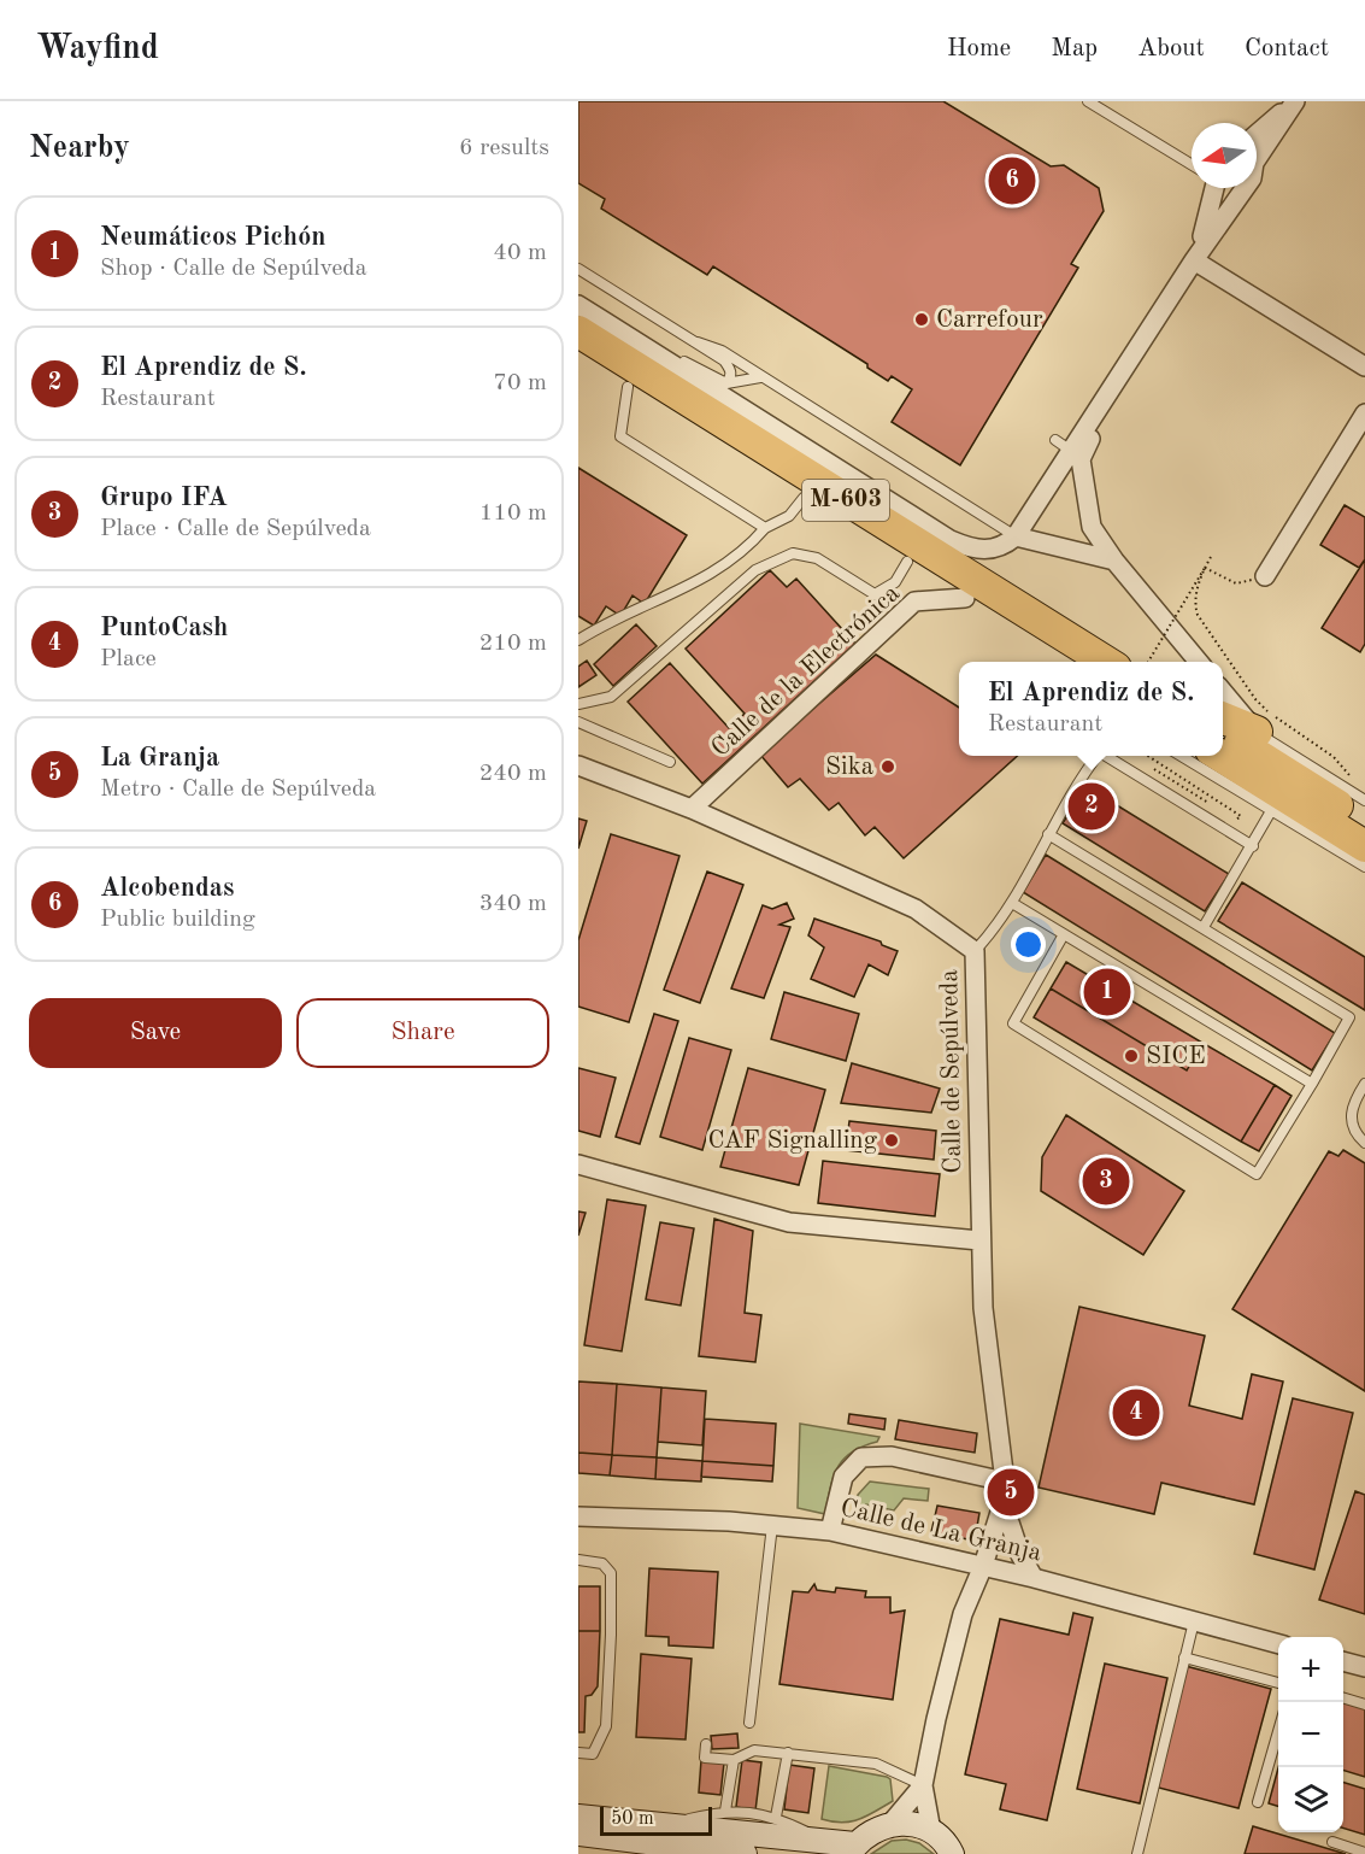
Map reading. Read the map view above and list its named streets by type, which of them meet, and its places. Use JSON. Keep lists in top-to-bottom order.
{
  "streets": {
    "highway": ["M-603"],
    "street": ["Calle de la Electrónica", "Calle de Sepúlveda", "Calle de La Granja"]
  },
  "crossings": [
    ["M-603", "Calle de la Electrónica"],
    ["Calle de la Electrónica", "Calle de Sepúlveda"],
    ["Calle de Sepúlveda", "Calle de La Granja"]
  ],
  "places": [
    "Carrefour",
    "Sika",
    "SICE",
    "CAF Signalling"
  ],
  "scale_bar": "50 m",
  "north": "left",
  "page": {
    "header": "Wayfind",
    "nav": [
      "Home",
      "Map",
      "About",
      "Contact"
    ],
    "heading": ["Nearby", "6 results"],
    "pins": [
      "6",
      "2",
      "1",
      "3",
      "4",
      "5"
    ],
    "list": [
      {
        "mark": "1",
        "name": "Neumáticos Pichón",
        "note": "Shop · Calle de Sepúlveda",
        "value": "40 m"
      },
      {
        "mark": "2",
        "name": "El Aprendiz de S.",
        "note": "Restaurant",
        "value": "70 m"
      },
      {
        "mark": "3",
        "name": "Grupo IFA",
        "note": "Place · Calle de Sepúlveda",
        "value": "110 m"
      },
      {
        "mark": "4",
        "name": "PuntoCash",
        "note": "Place",
        "value": "210 m"
      },
      {
        "mark": "5",
        "name": "La Granja",
        "note": "Metro · Calle de Sepúlveda",
        "value": "240 m"
      },
      {
        "mark": "6",
        "name": "Alcobendas",
        "note": "Public building",
        "value": "340 m"
      }
    ],
    "popup": ["El Aprendiz de S.", "Restaurant"],
    "buttons": ["Save", "Share"],
    "map_buttons": ["+", "−"],
    "scale": "50 m"
  }
}
